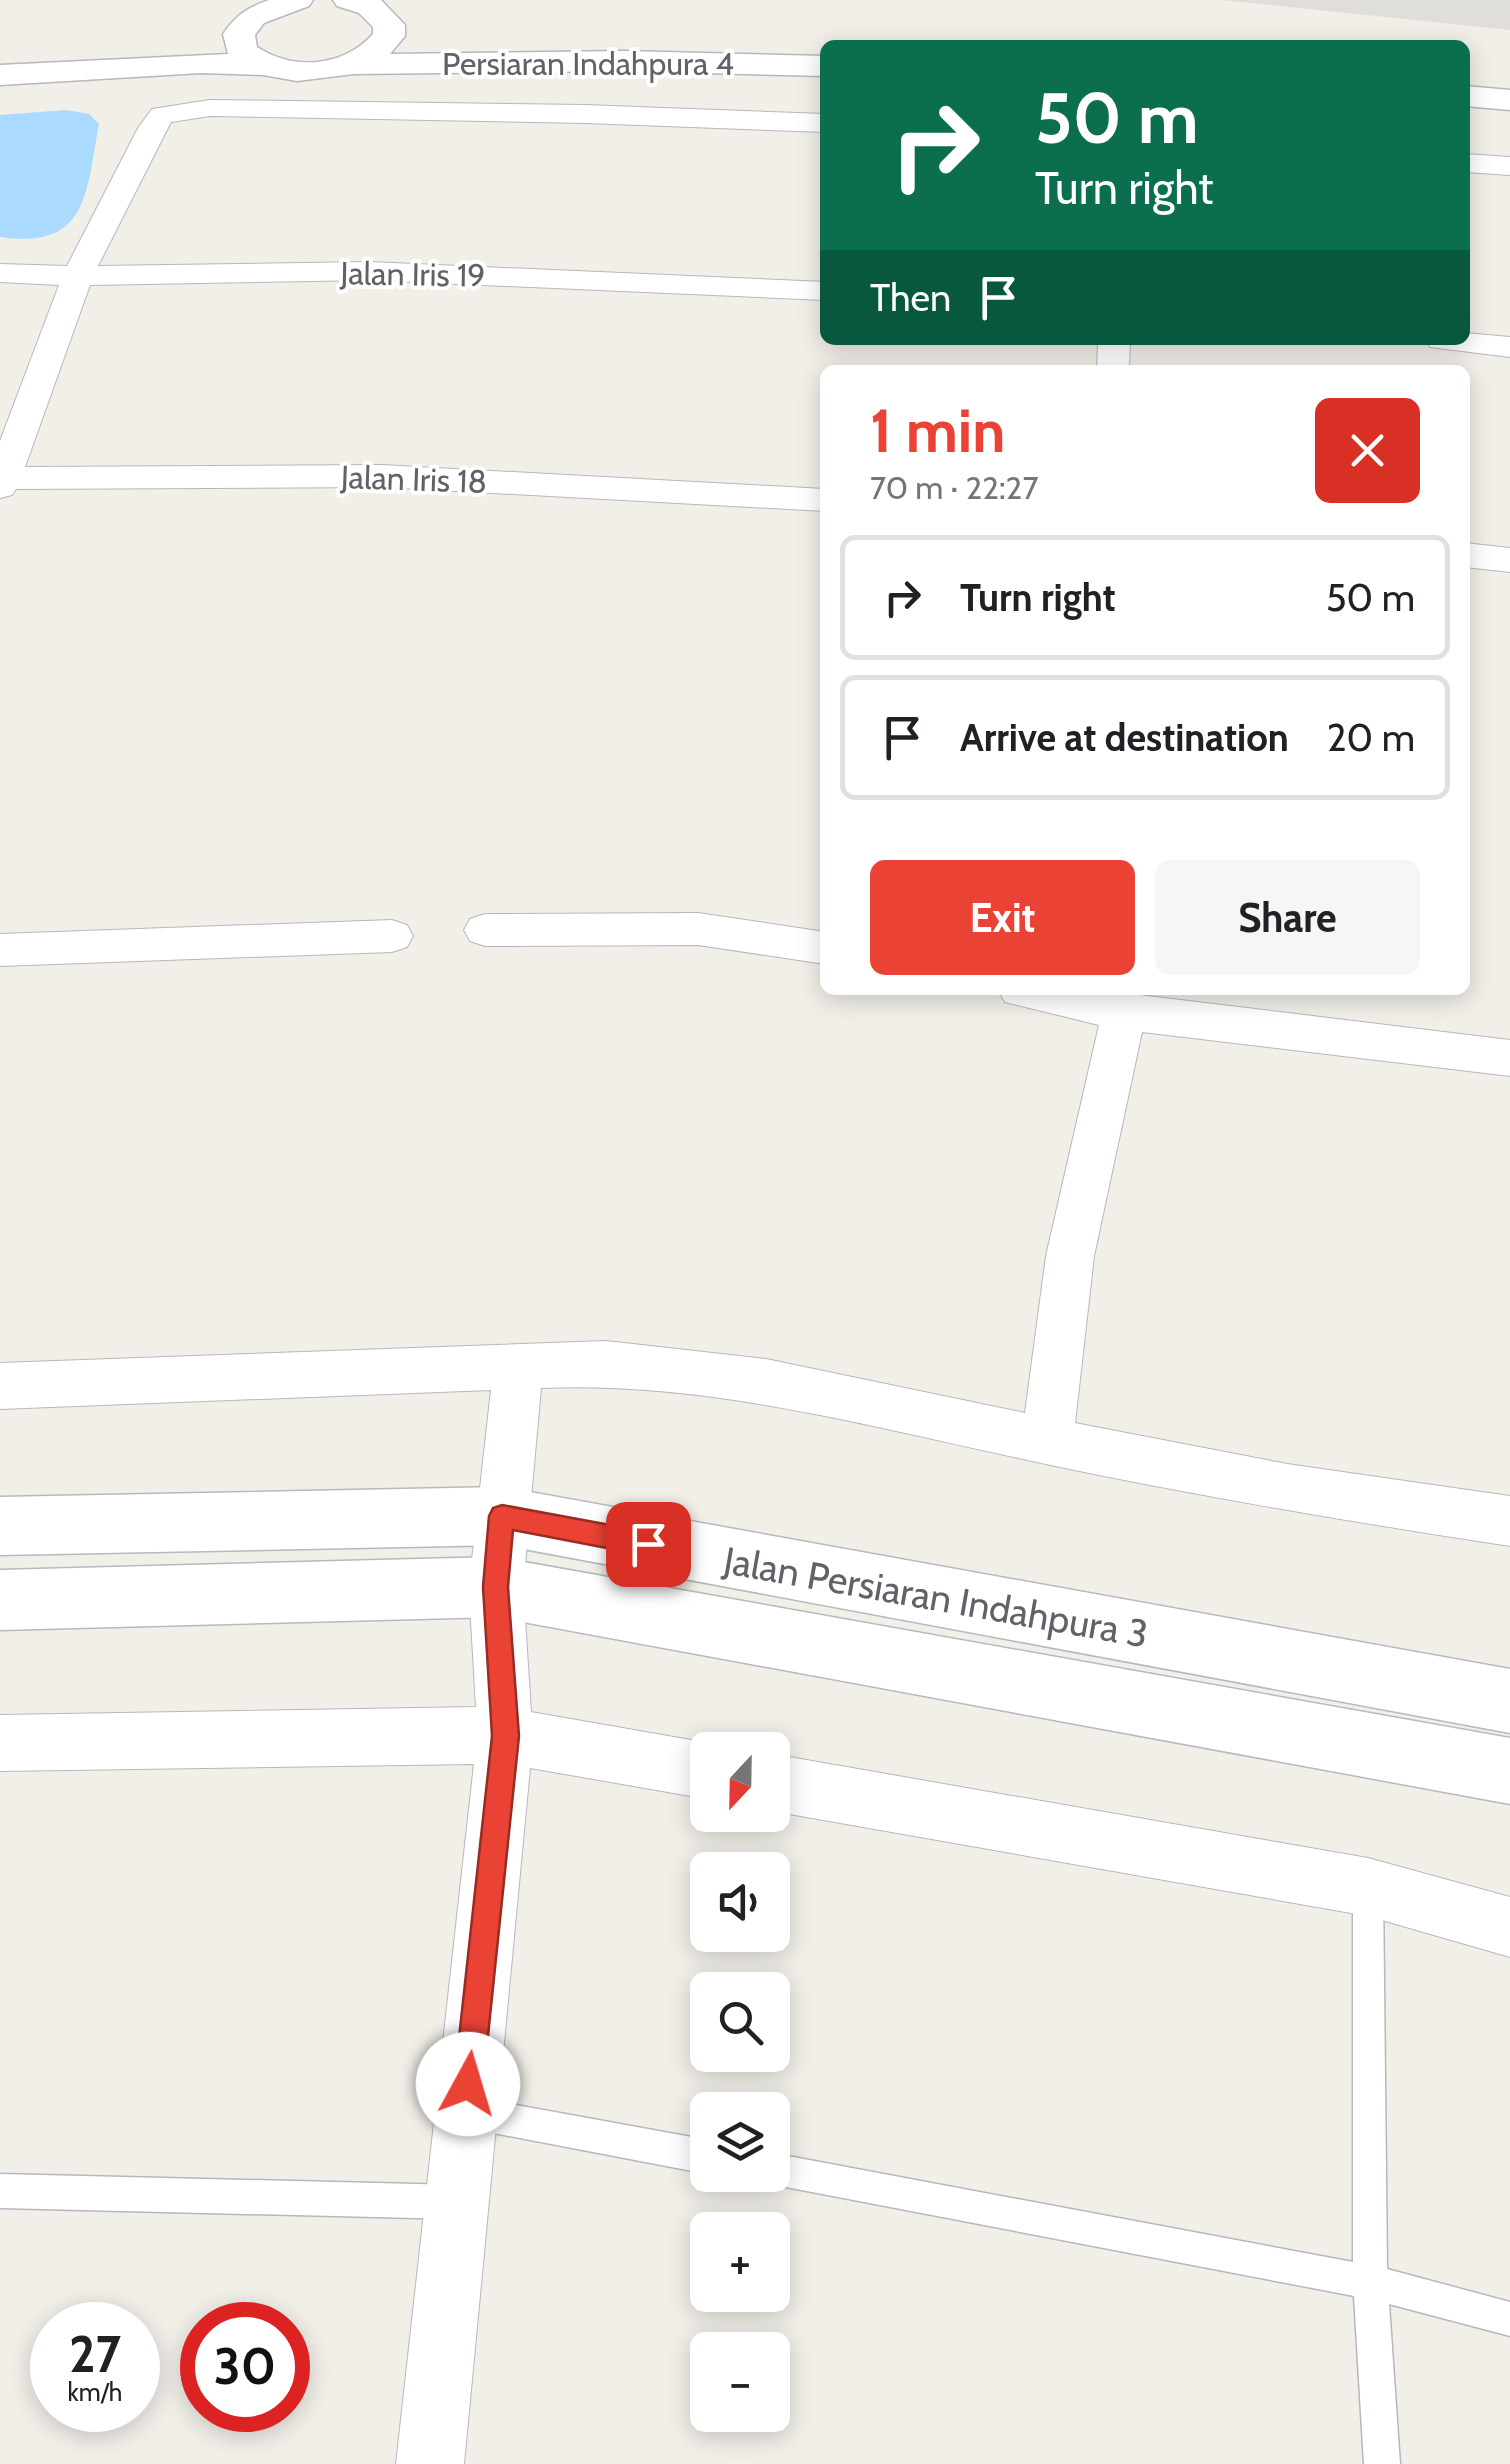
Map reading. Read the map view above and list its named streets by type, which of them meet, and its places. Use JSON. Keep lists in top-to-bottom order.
{
  "streets": {
    "street": [
      "Persiaran Indahpura 4",
      "Jalan Iris 19",
      "Jalan Iris 18",
      "Jalan Persiaran Indahpura 3"
    ]
  },
  "north": "bottom",
  "page": {
    "turn": ["50 m", "Turn right"],
    "then": "Then",
    "heading": ["1 min", "70 m · 22:27"],
    "list": [
      {
        "name": "Turn right",
        "value": "50 m"
      },
      {
        "name": "Arrive at destination",
        "value": "20 m"
      }
    ],
    "buttons": ["Exit", "Share"],
    "map_buttons": ["+", "−"],
    "speed": "27 km/h",
    "limit": "30"
  }
}
